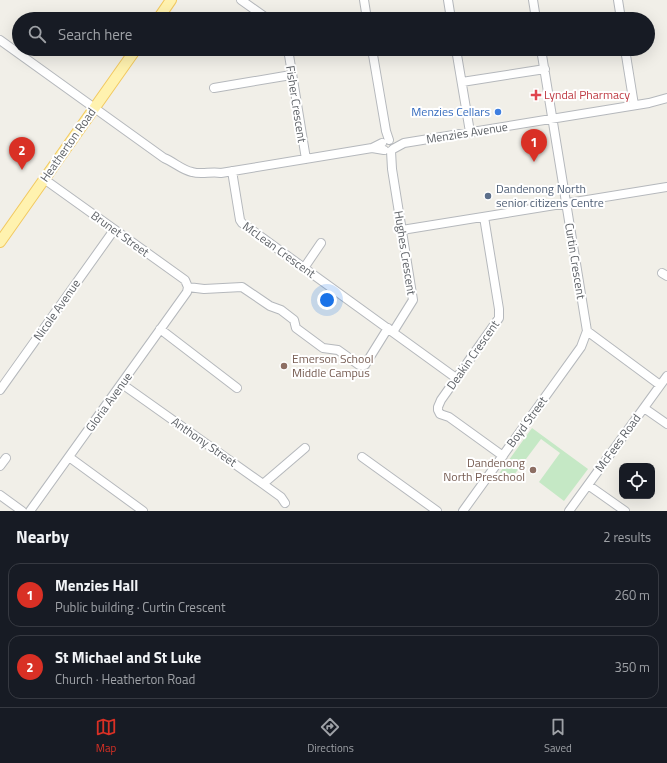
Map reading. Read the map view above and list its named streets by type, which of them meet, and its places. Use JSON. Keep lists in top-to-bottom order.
{
  "streets": {
    "main road": ["Heatherton Road"],
    "street": [
      "Fisher Crescent",
      "Menzies Avenue",
      "Brunet Street",
      "McLean Crescent",
      "Hughes Crescent",
      "Curtin Crescent",
      "Nicole Avenue",
      "Deakin Crescent",
      "Gloria Avenue",
      "Boyd Street",
      "Anthony Street",
      "McFees Road"
    ]
  },
  "crossings": [
    ["Fisher Crescent", "Menzies Avenue"],
    ["Menzies Avenue", "Heatherton Road"],
    ["Menzies Avenue", "McLean Crescent"],
    ["Menzies Avenue", "Hughes Crescent"],
    ["Menzies Avenue", "Curtin Crescent"],
    ["Heatherton Road", "Brunet Street"],
    ["Brunet Street", "Hughes Crescent"],
    ["Brunet Street", "Nicole Avenue"],
    ["Brunet Street", "Gloria Avenue"],
    ["McLean Crescent", "Hughes Crescent"],
    ["McLean Crescent", "Deakin Crescent"],
    ["Hughes Crescent", "Gloria Avenue"],
    ["Curtin Crescent", "Boyd Street"],
    ["Deakin Crescent", "Boyd Street"],
    ["Gloria Avenue", "Anthony Street"]
  ],
  "places": {
    "health": ["Lyndal Pharmacy"],
    "other": [
      "Menzies Cellars",
      "Dandenong North senior citizens Centre",
      "Emerson School Middle Campus",
      "Dandenong North Preschool"
    ]
  },
  "page": {
    "search": "Search here",
    "pins": ["1", "2"],
    "heading": ["Nearby", "2 results"],
    "list": [
      {
        "mark": "1",
        "name": "Menzies Hall",
        "note": "Public building · Curtin Crescent",
        "value": "260 m"
      },
      {
        "mark": "2",
        "name": "St Michael and St Luke",
        "note": "Church · Heatherton Road",
        "value": "350 m"
      }
    ],
    "nav": ["Map", "Directions", "Saved"]
  }
}
